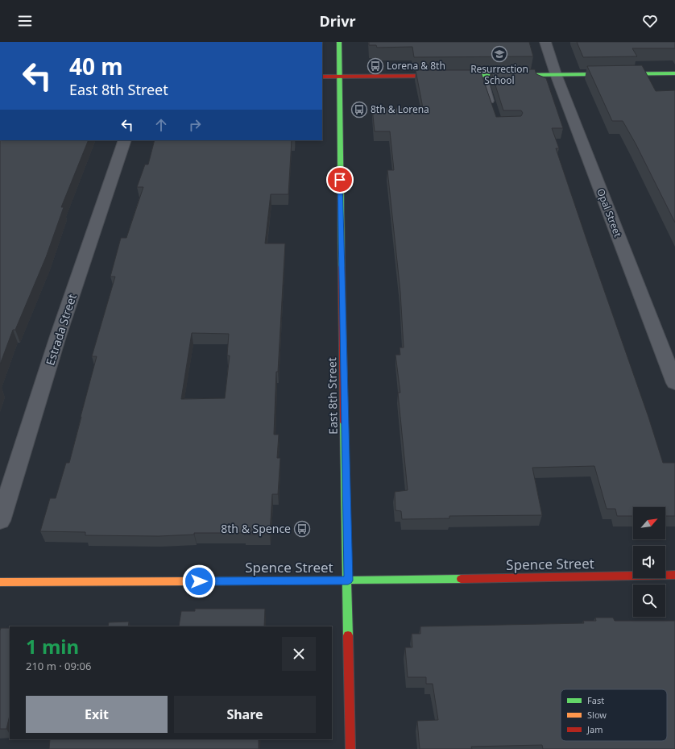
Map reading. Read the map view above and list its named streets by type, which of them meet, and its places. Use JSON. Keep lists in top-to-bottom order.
{
  "streets": {
    "main road": ["East 8th Street", "Spence Street"],
    "street": ["Opal Street", "Estrada Street"]
  },
  "crossings": [
    ["East 8th Street", "Spence Street"]
  ],
  "places": {
    "school or university": ["Resurrection School"],
    "bus stop": ["Lorena & 8th", "8th & Lorena", "8th & Spence"]
  },
  "legend": ["Fast", "Slow", "Jam"],
  "north": "top right",
  "page": {
    "header": "Drivr",
    "turn": ["40 m", "East 8th Street"],
    "heading": ["1 min", "210 m · 09:06"],
    "buttons": ["Exit", "Share"]
  }
}
